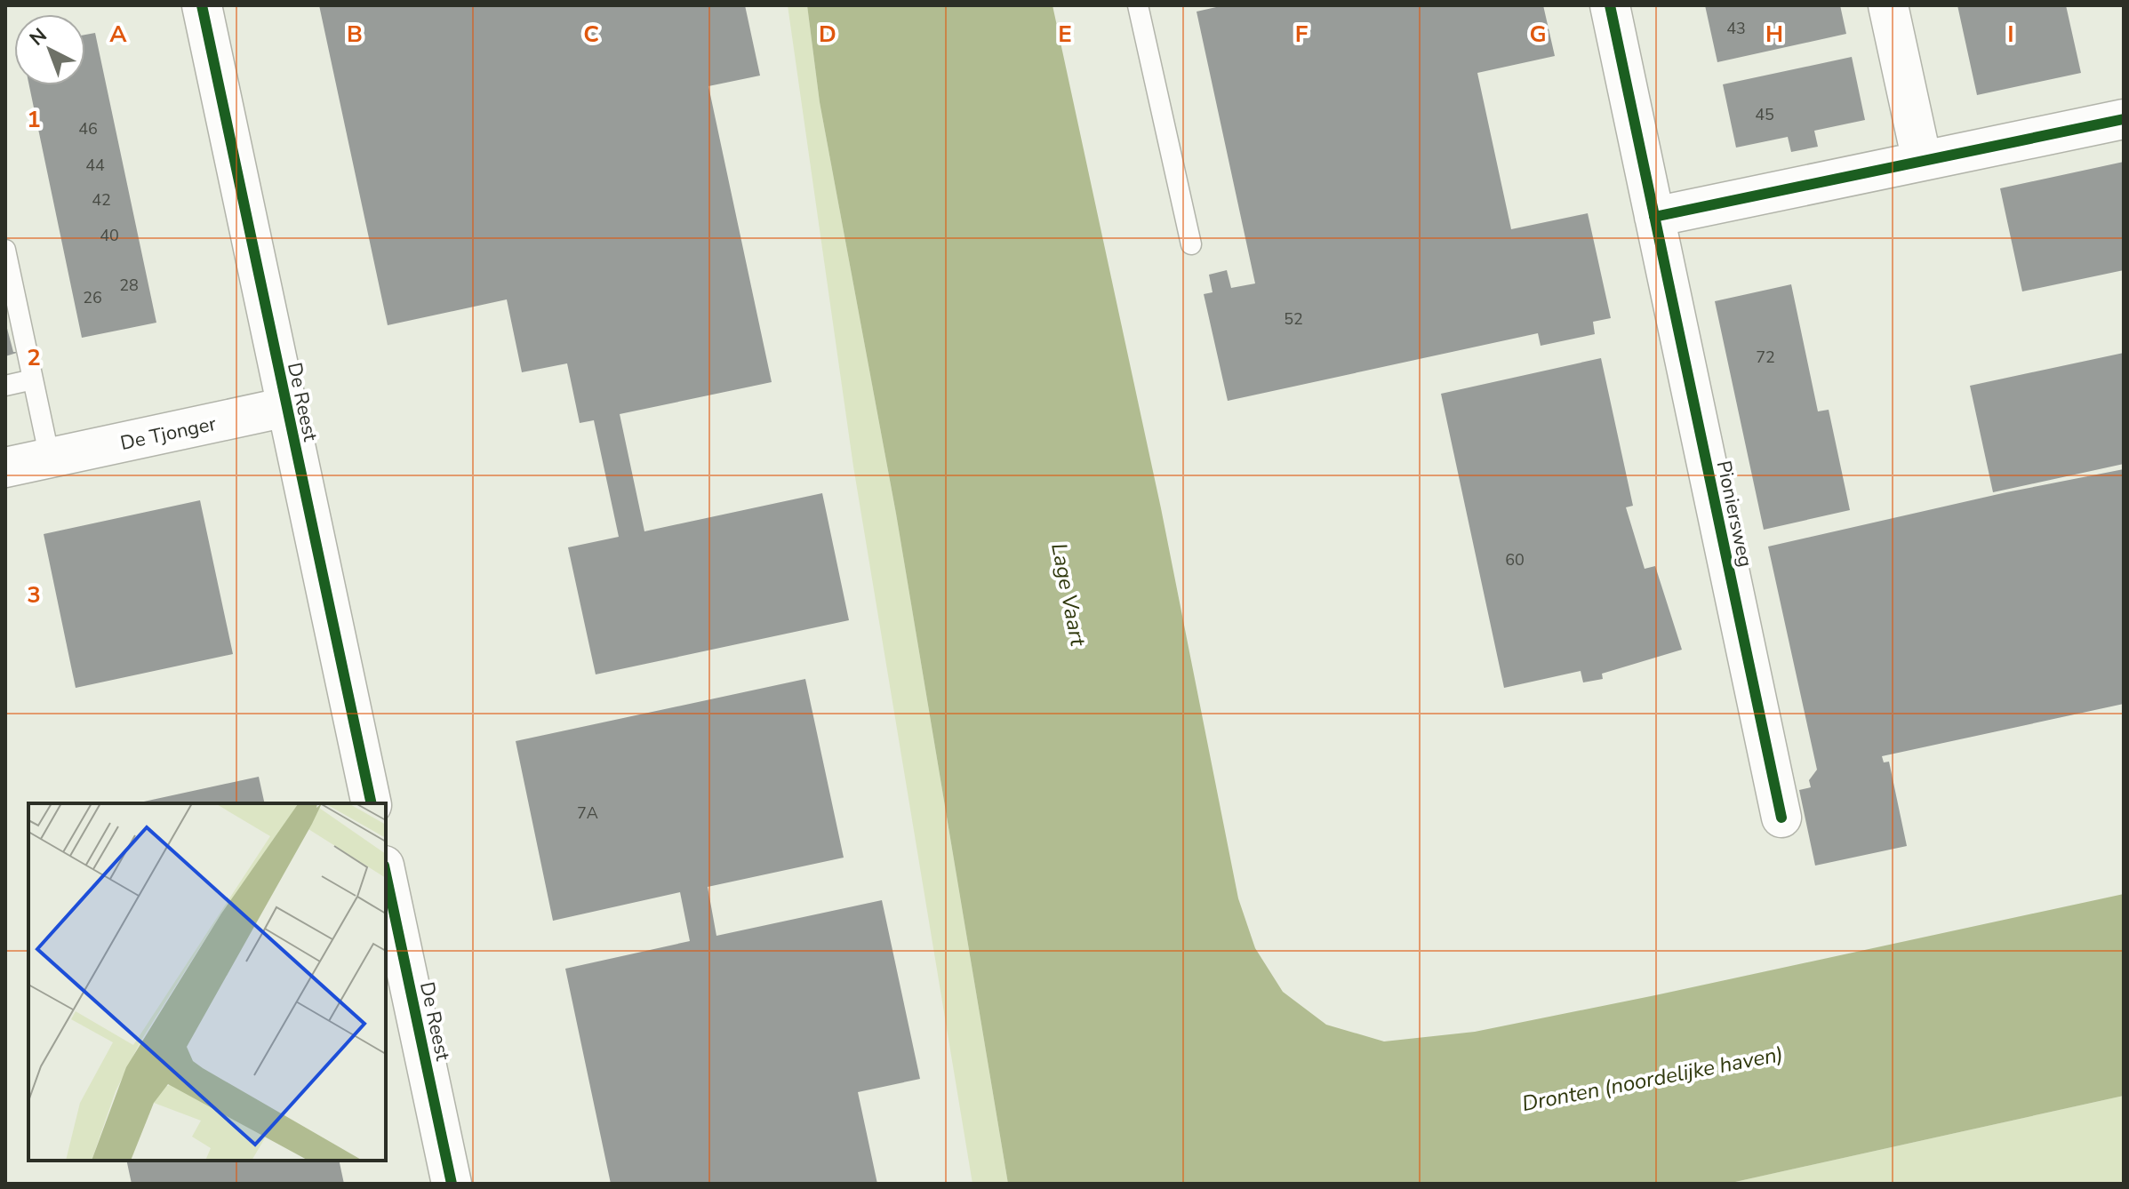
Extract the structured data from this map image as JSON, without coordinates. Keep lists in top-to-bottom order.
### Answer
{
  "streets": {
    "street": ["De Reest", "De Tjonger", "Pioniersweg"]
  },
  "crossings": [
    ["De Reest", "De Tjonger"]
  ],
  "water": ["Lage Vaart", "Dronten (noordelijke haven)"],
  "house_numbers": [
    "43",
    "45",
    "46",
    "44",
    "42",
    "40",
    "28",
    "26",
    "52",
    "72",
    "60",
    "7A"
  ],
  "north": "top left",
  "grid": {
    "columns": [
      "A",
      "B",
      "C",
      "D",
      "E",
      "F",
      "G",
      "H",
      "I"
    ],
    "rows": ["1", "2", "3"]
  }
}
